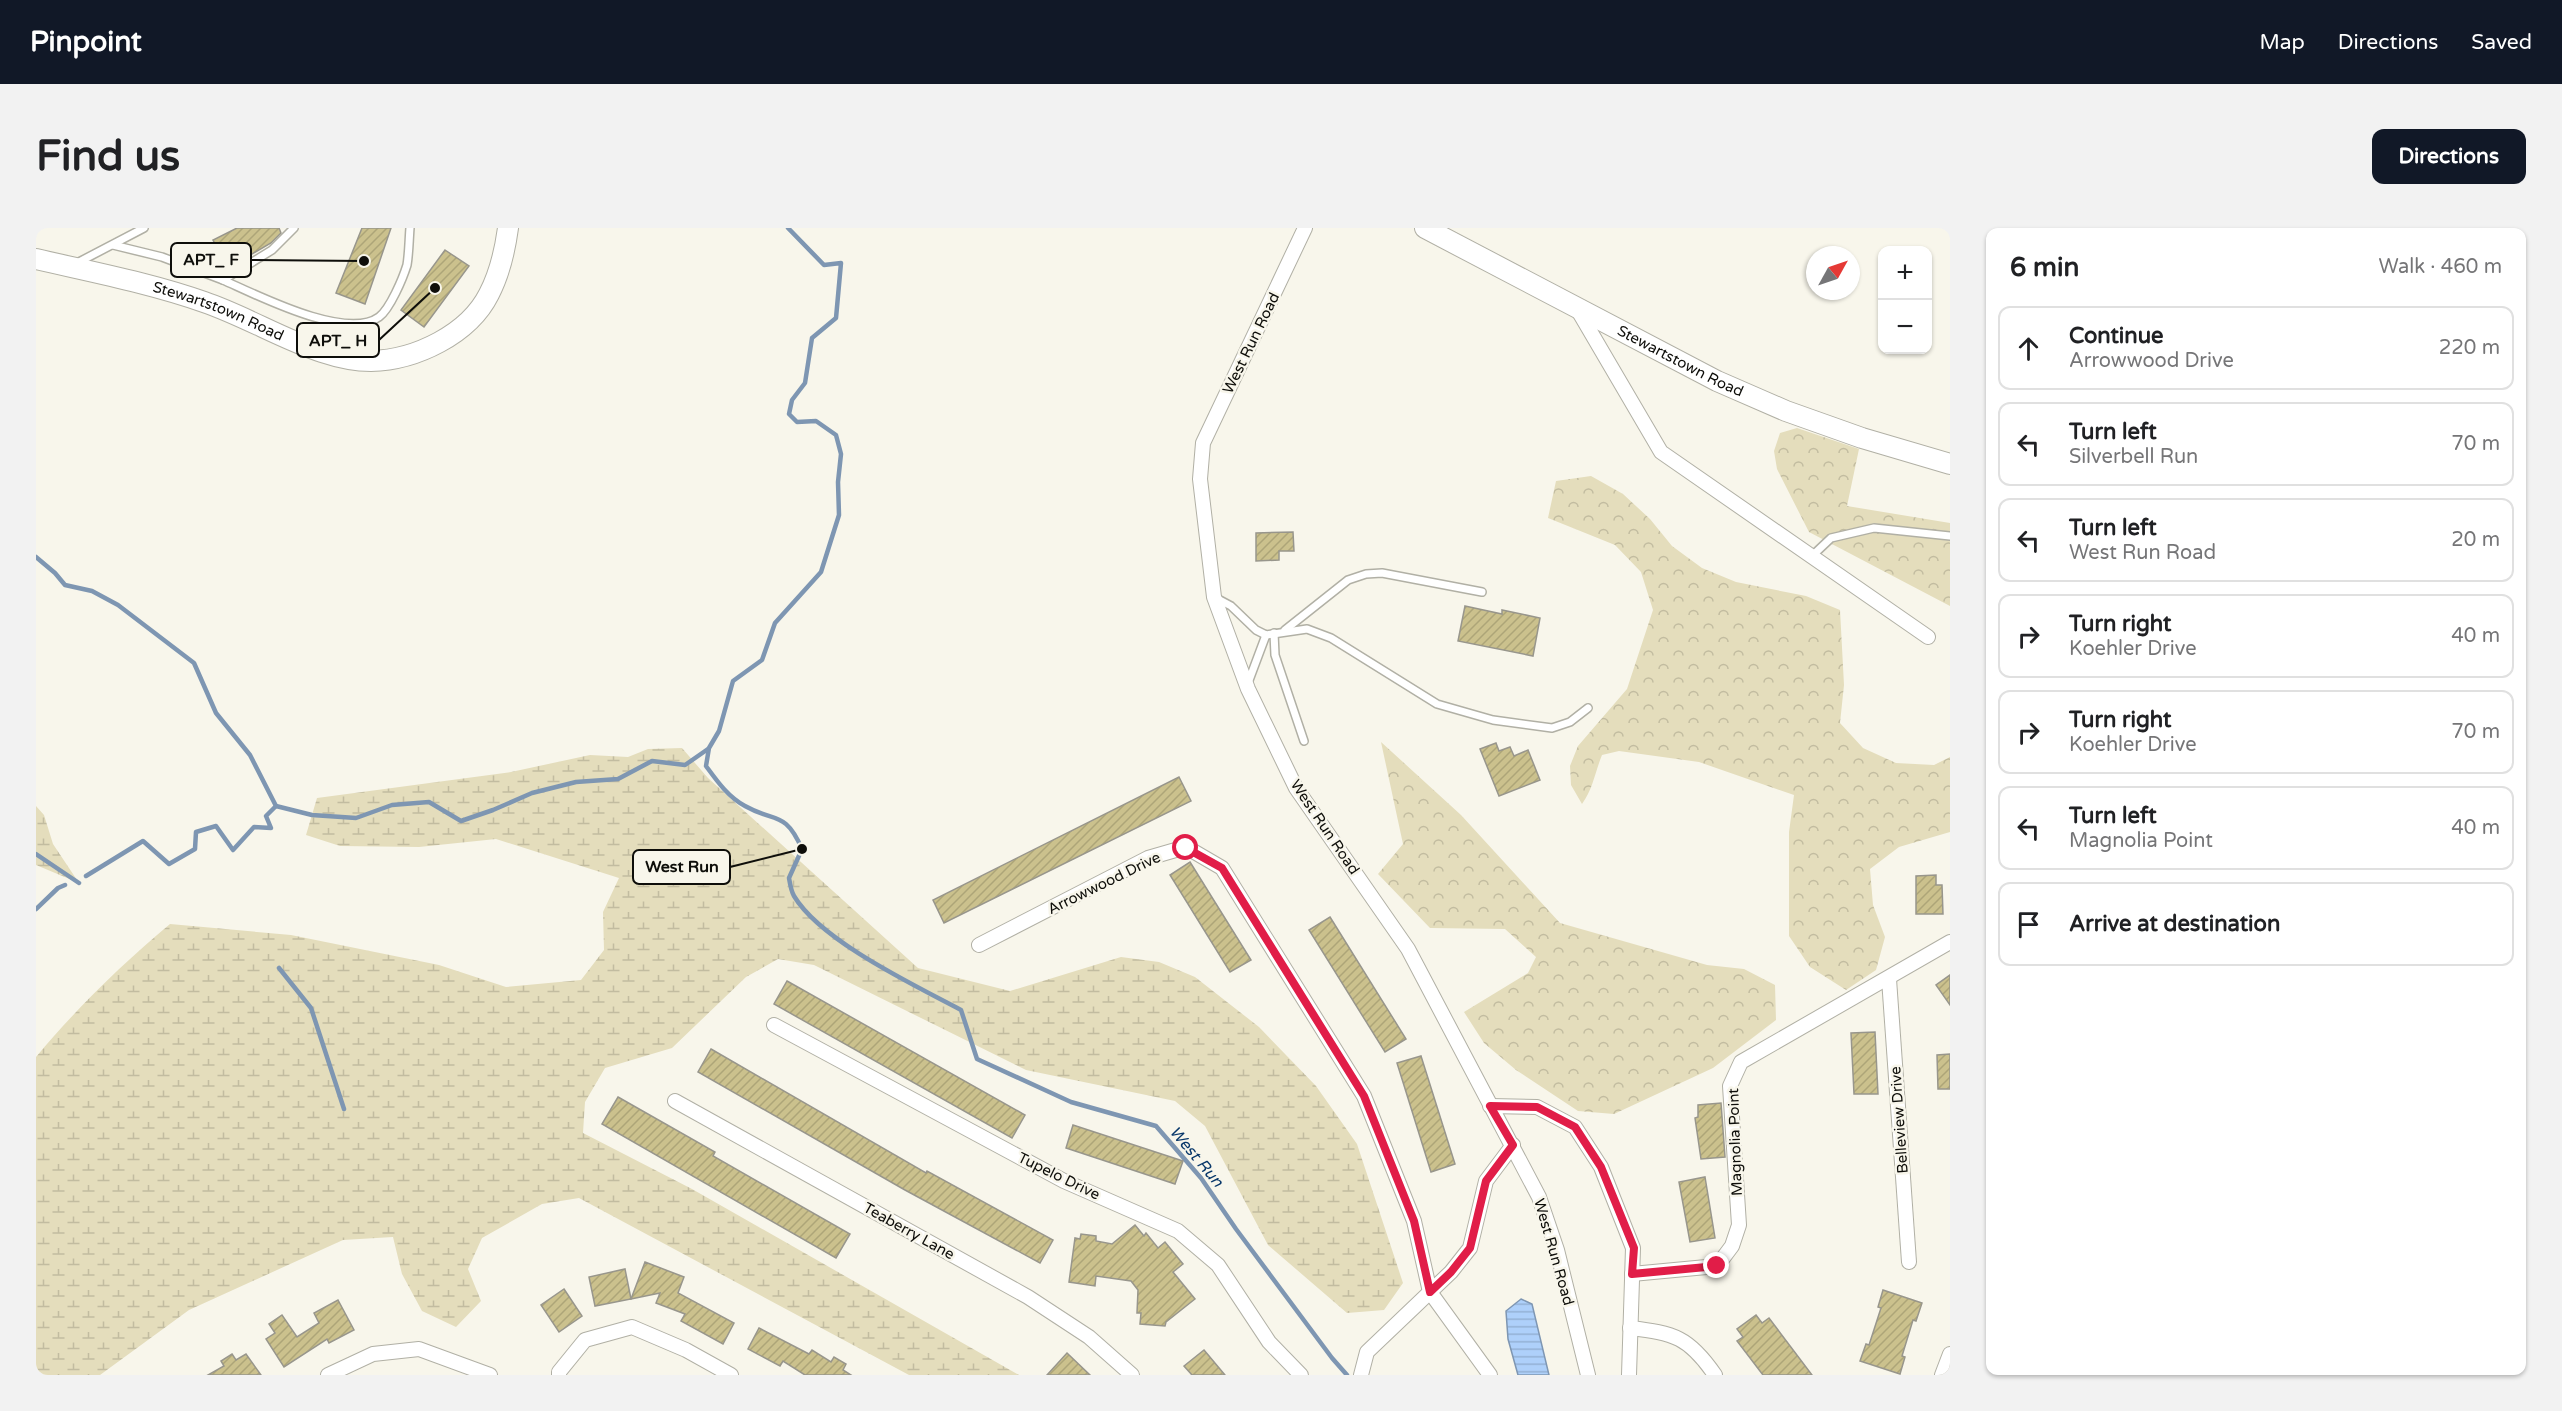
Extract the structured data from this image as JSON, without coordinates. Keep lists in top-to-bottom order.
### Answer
{
  "streets": {
    "street": [
      "Stewartstown Road",
      "West Run Road",
      "Arrowwood Drive",
      "Belleview Drive",
      "Magnolia Point",
      "Tupelo Drive",
      "Teaberry Lane"
    ]
  },
  "crossings": [
    ["Belleview Drive", "Magnolia Point"]
  ],
  "water": ["West Run"],
  "places": ["APT_ F", "APT_ H", "West Run"],
  "north": "top right",
  "page": {
    "header": "Pinpoint",
    "nav": ["Map", "Directions", "Saved"],
    "buttons": "Directions",
    "title": "Find us",
    "heading": ["6 min", "Walk · 460 m"],
    "map_buttons": ["+", "−"],
    "list": [
      ["Continue", "Arrowwood Drive", "220 m"],
      ["Turn left", "Silverbell Run", "70 m"],
      ["Turn left", "West Run Road", "20 m"],
      ["Turn right", "Koehler Drive", "40 m"],
      ["Turn right", "Koehler Drive", "70 m"],
      ["Turn left", "Magnolia Point", "40 m"],
      "Arrive at destination"
    ]
  }
}
